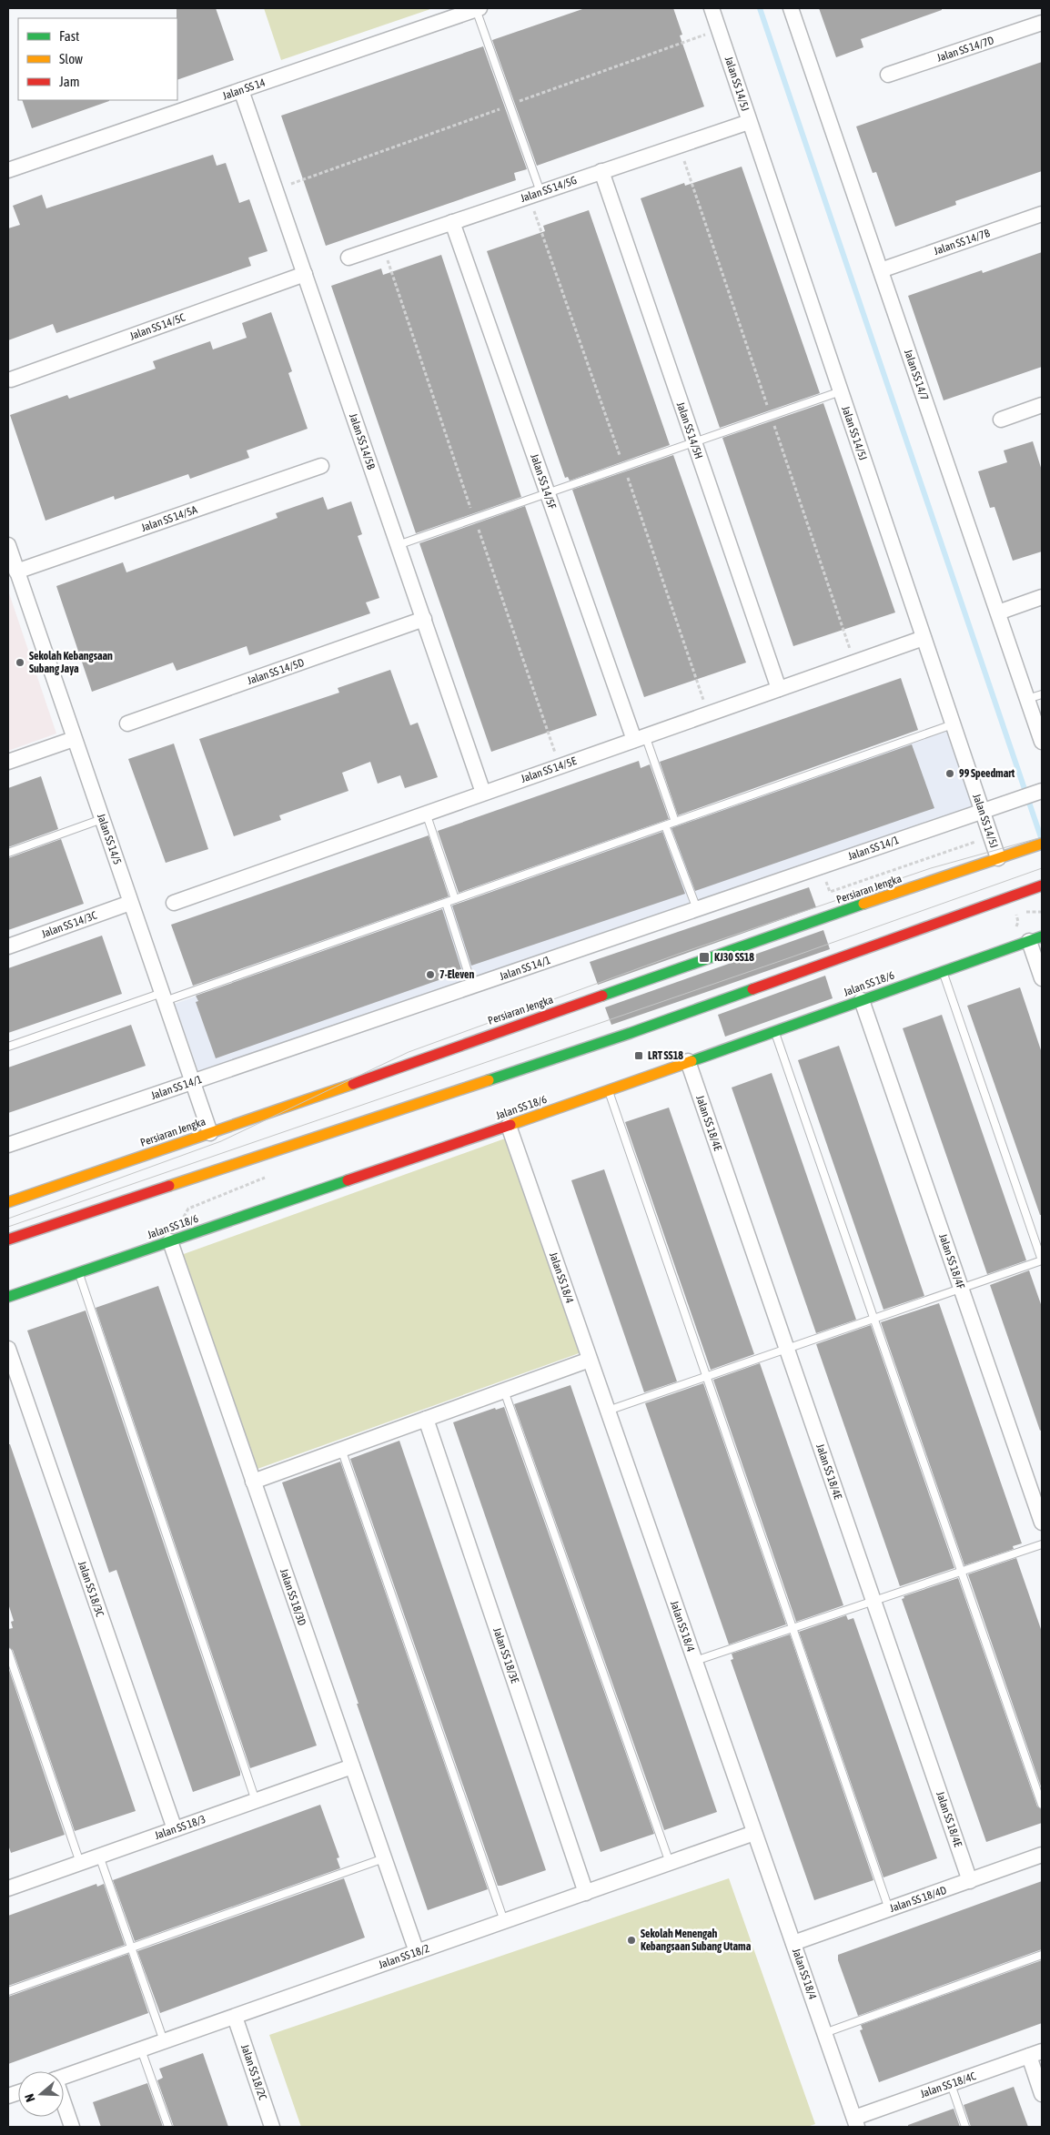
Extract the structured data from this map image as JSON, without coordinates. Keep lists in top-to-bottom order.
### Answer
{
  "streets": {
    "main road": ["Persiaran Jengka", "Jalan SS 18/6"],
    "street": [
      "Jalan SS 14/7D",
      "Jalan SS 14/5J",
      "Jalan SS 14",
      "Jalan SS 14/5G",
      "Jalan SS 14/7B",
      "Jalan SS 14/5C",
      "Jalan SS 14/7",
      "Jalan SS 14/5H",
      "Jalan SS 14/5B",
      "Jalan SS 14/5F",
      "Jalan SS 14/5A",
      "Jalan SS 14/5D",
      "Jalan SS 14/5E",
      "Jalan SS 14/5",
      "Jalan SS 14/1",
      "Jalan SS 14/3C",
      "Jalan SS 18/4E",
      "Jalan SS 18/4F",
      "Jalan SS 18/4",
      "Jalan SS 18/3C",
      "Jalan SS 18/3D",
      "Jalan SS 18/3E",
      "Jalan SS 18/3",
      "Jalan SS 18/4D",
      "Jalan SS 18/2",
      "Jalan SS 18/2C",
      "Jalan SS 18/4C"
    ]
  },
  "crossings": [
    ["Jalan SS 14/5J", "Jalan SS 14/5G"],
    ["Jalan SS 14/5J", "Jalan SS 14/5E"],
    ["Jalan SS 14/5J", "Jalan SS 14/1"],
    ["Jalan SS 14/5J", "Persiaran Jengka"],
    ["Jalan SS 14", "Jalan SS 14/5B"],
    ["Jalan SS 14/5G", "Jalan SS 14/5H"],
    ["Jalan SS 14/5G", "Jalan SS 14/5F"],
    ["Jalan SS 14/7B", "Jalan SS 14/7"],
    ["Jalan SS 14/5C", "Jalan SS 14/5B"],
    ["Jalan SS 14/5H", "Jalan SS 14/5E"],
    ["Jalan SS 14/5B", "Jalan SS 14/5D"],
    ["Jalan SS 14/5B", "Jalan SS 14/5E"],
    ["Jalan SS 14/5F", "Jalan SS 14/5E"],
    ["Jalan SS 14/5A", "Jalan SS 14/5"],
    ["Jalan SS 14/5", "Jalan SS 14/1"],
    ["Jalan SS 14/5", "Persiaran Jengka"],
    ["Jalan SS 14/5", "Jalan SS 14/3C"],
    ["Jalan SS 18/6", "Jalan SS 18/4E"],
    ["Jalan SS 18/6", "Jalan SS 18/4F"],
    ["Jalan SS 18/6", "Jalan SS 18/4"],
    ["Jalan SS 18/6", "Jalan SS 18/3D"],
    ["Jalan SS 18/4E", "Jalan SS 18/4D"],
    ["Jalan SS 18/4", "Jalan SS 18/4D"],
    ["Jalan SS 18/4", "Jalan SS 18/2"],
    ["Jalan SS 18/4", "Jalan SS 18/4C"],
    ["Jalan SS 18/3C", "Jalan SS 18/3"],
    ["Jalan SS 18/3D", "Jalan SS 18/3"],
    ["Jalan SS 18/3D", "Jalan SS 18/2"],
    ["Jalan SS 18/3E", "Jalan SS 18/2"],
    ["Jalan SS 18/2", "Jalan SS 18/2C"]
  ],
  "places": {
    "other": [
      "Sekolah Kebangsaan Subang Jaya",
      "99 Speedmart",
      "7-Eleven",
      "Sekolah Menengah Kebangsaan Subang Utama"
    ],
    "transit": ["KJ30 SS18", "LRT SS18"]
  },
  "legend": ["Fast", "Slow", "Jam"],
  "north": "left"
}
